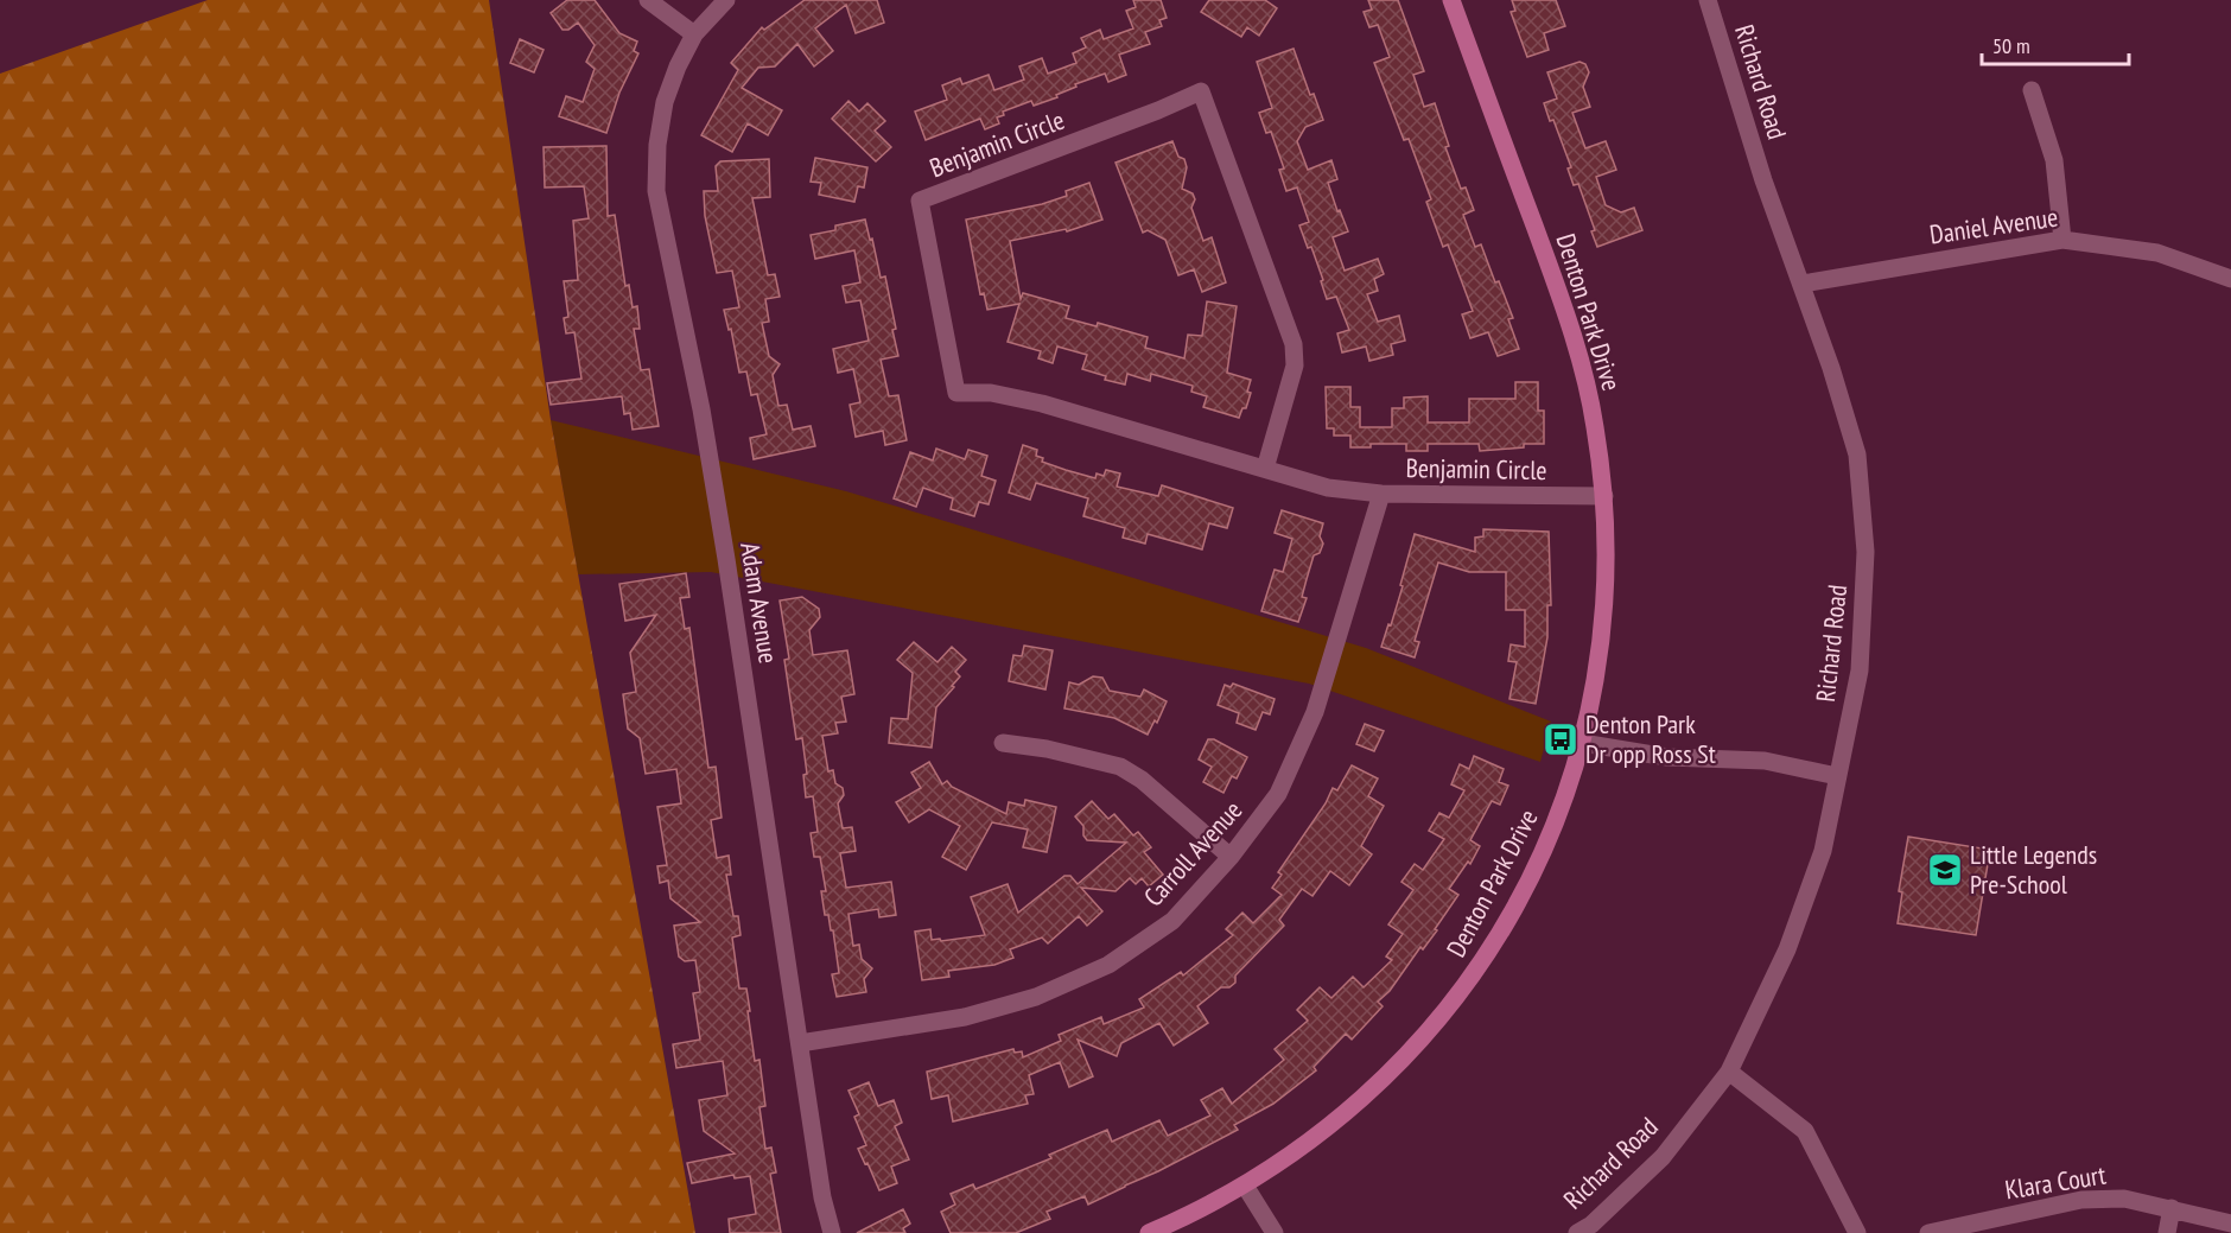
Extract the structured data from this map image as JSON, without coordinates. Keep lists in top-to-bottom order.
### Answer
{
  "streets": {
    "main road": ["Denton Park Drive"],
    "street": [
      "Richard Road",
      "Benjamin Circle",
      "Daniel Avenue",
      "Adam Avenue",
      "Carroll Avenue",
      "Klara Court"
    ]
  },
  "crossings": [
    ["Richard Road", "Daniel Avenue"],
    ["Benjamin Circle", "Denton Park Drive"],
    ["Benjamin Circle", "Carroll Avenue"],
    ["Adam Avenue", "Carroll Avenue"]
  ],
  "places": {
    "bus stop": ["Denton Park Dr opp Ross St"],
    "school or university": ["Little Legends Pre-School"]
  },
  "scale_bar": "50 m"
}
